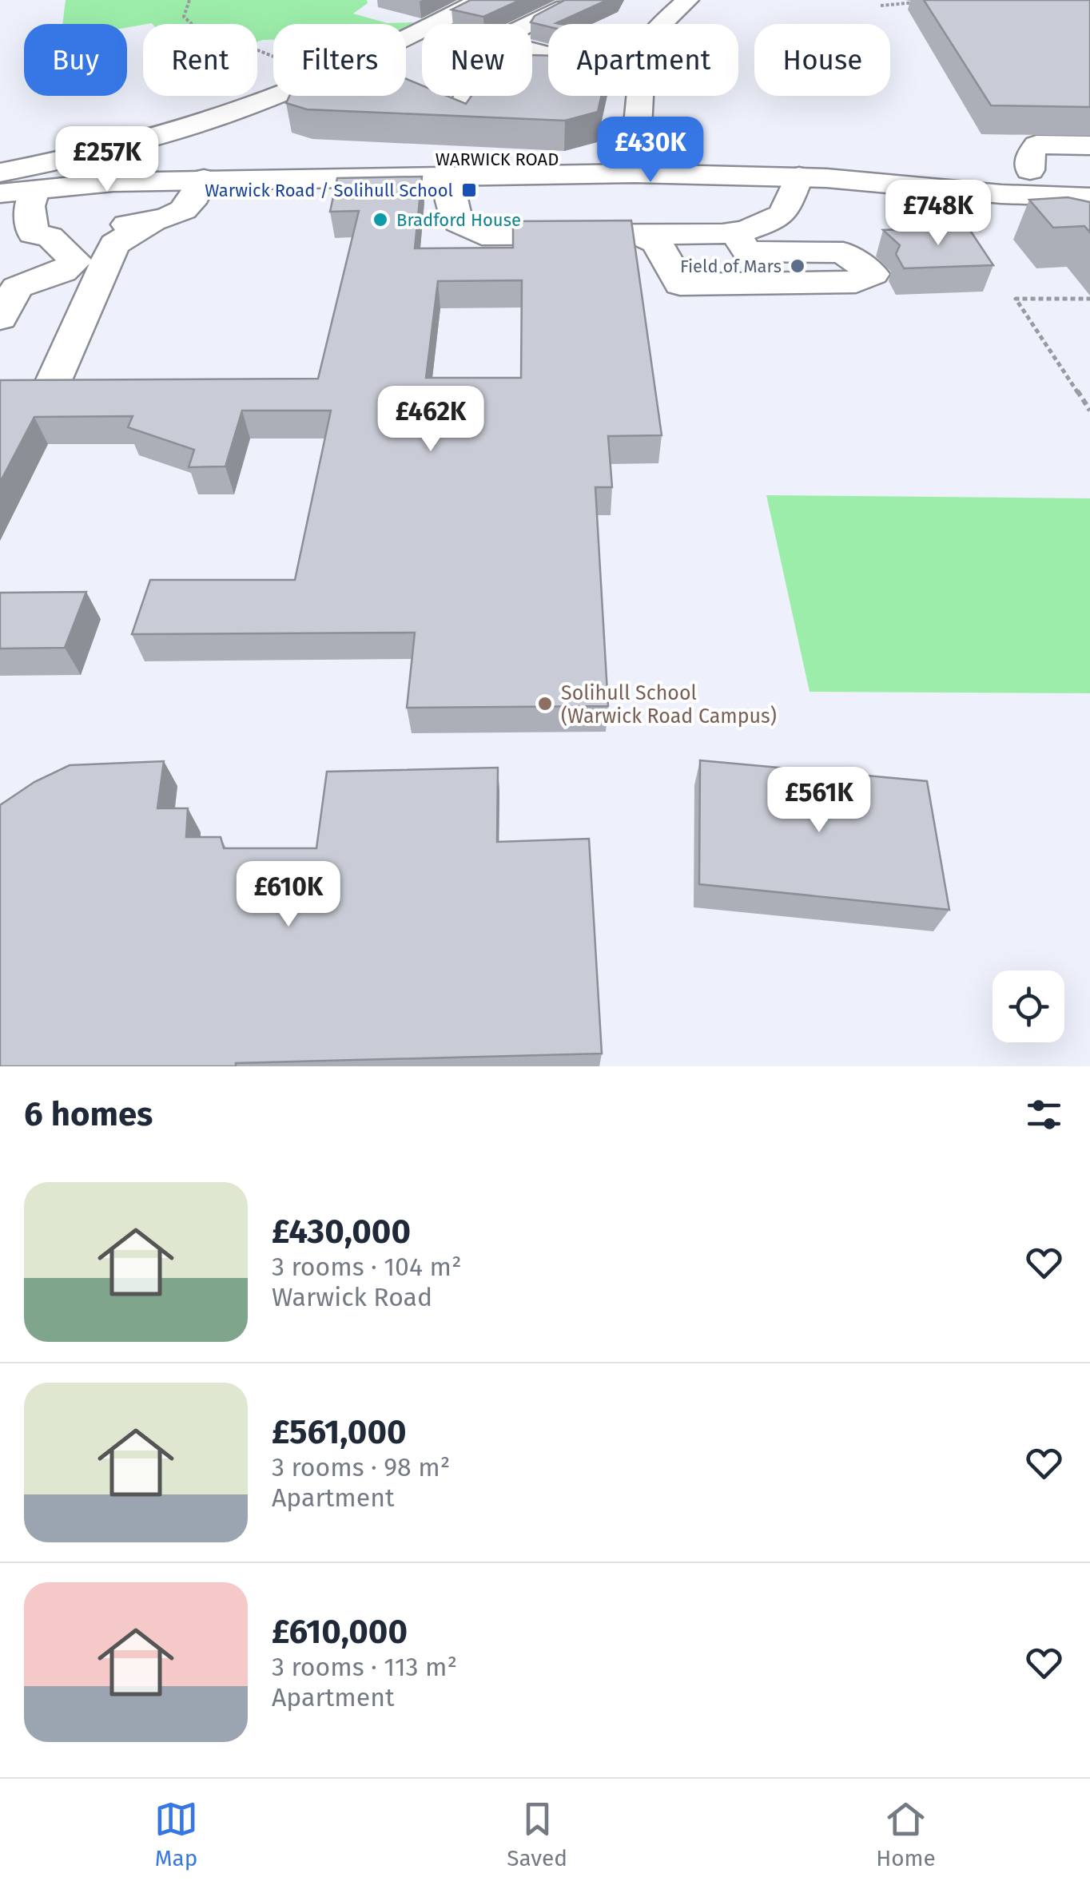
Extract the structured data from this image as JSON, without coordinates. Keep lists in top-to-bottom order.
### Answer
{
  "streets": {
    "main road": ["WARWICK ROAD"]
  },
  "places": {
    "transit": ["Warwick Road / Solihull School"],
    "other": ["Bradford House", "Field of Mars", "Solihull School (Warwick Road Campus)"]
  },
  "page": {
    "chip": [
      "Buy",
      "Rent",
      "Filters",
      "New",
      "Apartment",
      "House"
    ],
    "price": [
      "£430K",
      "£257K",
      "£748K",
      "£462K",
      "£561K",
      "£610K"
    ],
    "heading": "6 homes",
    "list": [
      {
        "name": "£430,000",
        "note": "3 rooms · 104 m² · Warwick Road"
      },
      {
        "name": "£561,000",
        "note": "3 rooms · 98 m² · Apartment"
      },
      {
        "name": "£610,000",
        "note": "3 rooms · 113 m² · Apartment"
      }
    ],
    "tabs": ["Map", "Saved", "Home"]
  }
}
